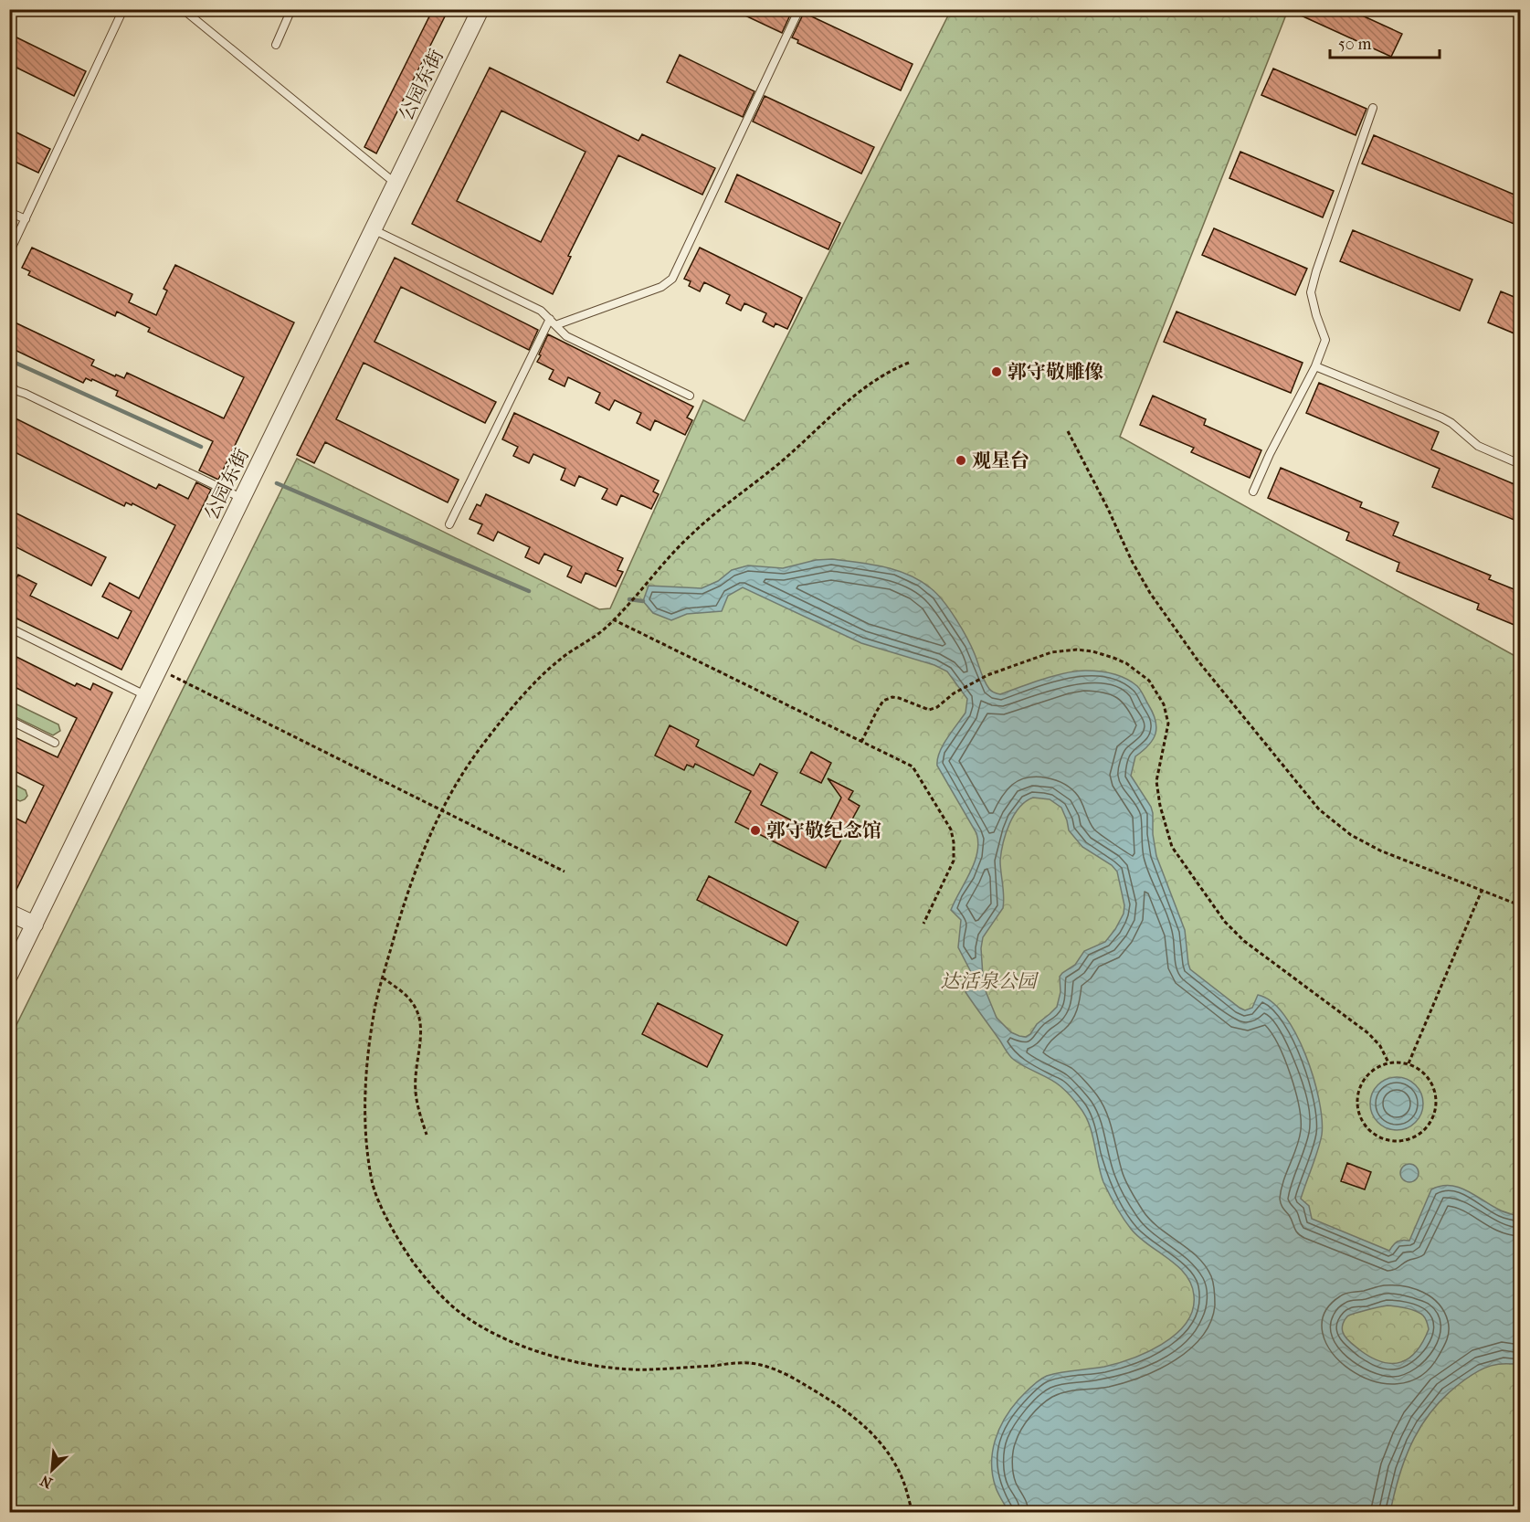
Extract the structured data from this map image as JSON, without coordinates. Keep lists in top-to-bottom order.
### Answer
{
  "streets": {
    "street": ["公园东街"]
  },
  "parks": ["达活泉公园"],
  "places": ["郭守敬雕像", "观星台", "郭守敬纪念馆"],
  "scale_bar": "50 m",
  "north": "bottom left"
}
